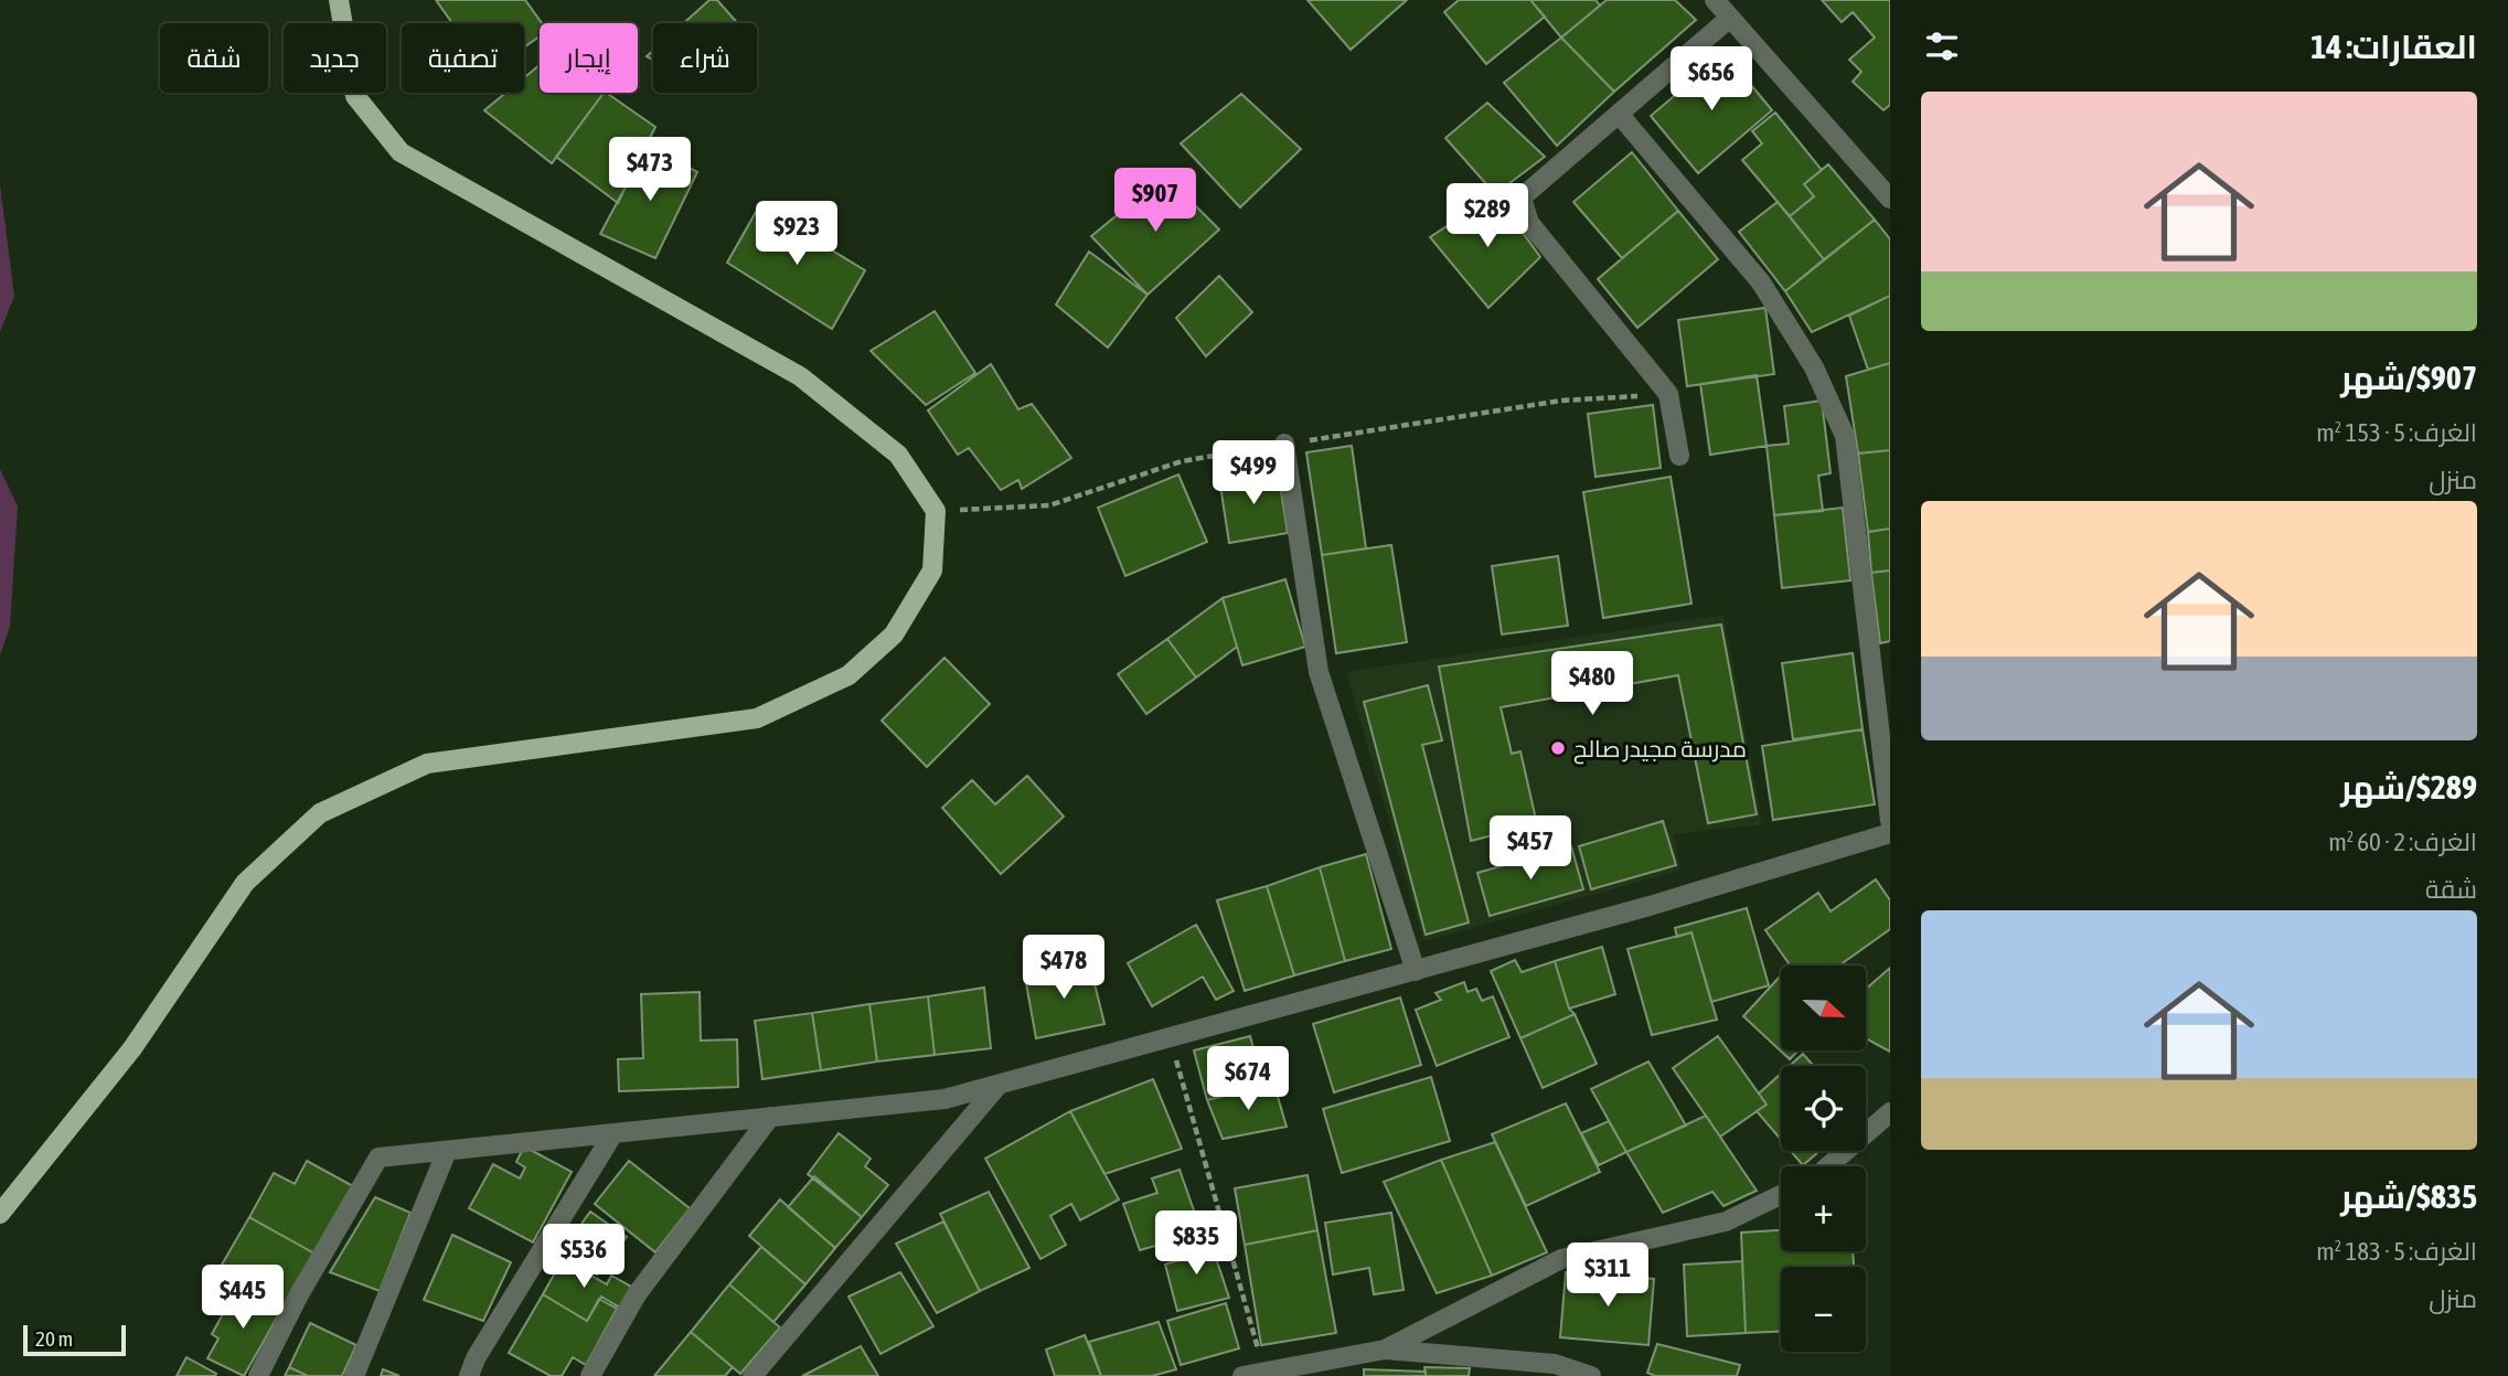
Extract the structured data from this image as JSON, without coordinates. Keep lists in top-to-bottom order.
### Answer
{
  "places": ["مدرسة مجيدر صالح"],
  "scale_bar": "20 m",
  "north": "right",
  "page": {
    "heading": "العقارات: 14",
    "chip": [
      "شراء",
      "إيجار",
      "تصفية",
      "جديد",
      "شقة"
    ],
    "price": [
      "$656",
      "$473",
      "$907",
      "$289",
      "$923",
      "$499",
      "$480",
      "$457",
      "$478",
      "$674",
      "$835",
      "$536",
      "$311",
      "$445"
    ],
    "list": [
      {
        "name": "$907/شهر",
        "note": "الغرف: 5 · 153 m² · منزل"
      },
      {
        "name": "$289/شهر",
        "note": "الغرف: 2 · 60 m² · شقة"
      },
      {
        "name": "$835/شهر",
        "note": "الغرف: 5 · 183 m² · منزل"
      }
    ],
    "map_buttons": ["+", "−"],
    "scale": "20 m"
  }
}
